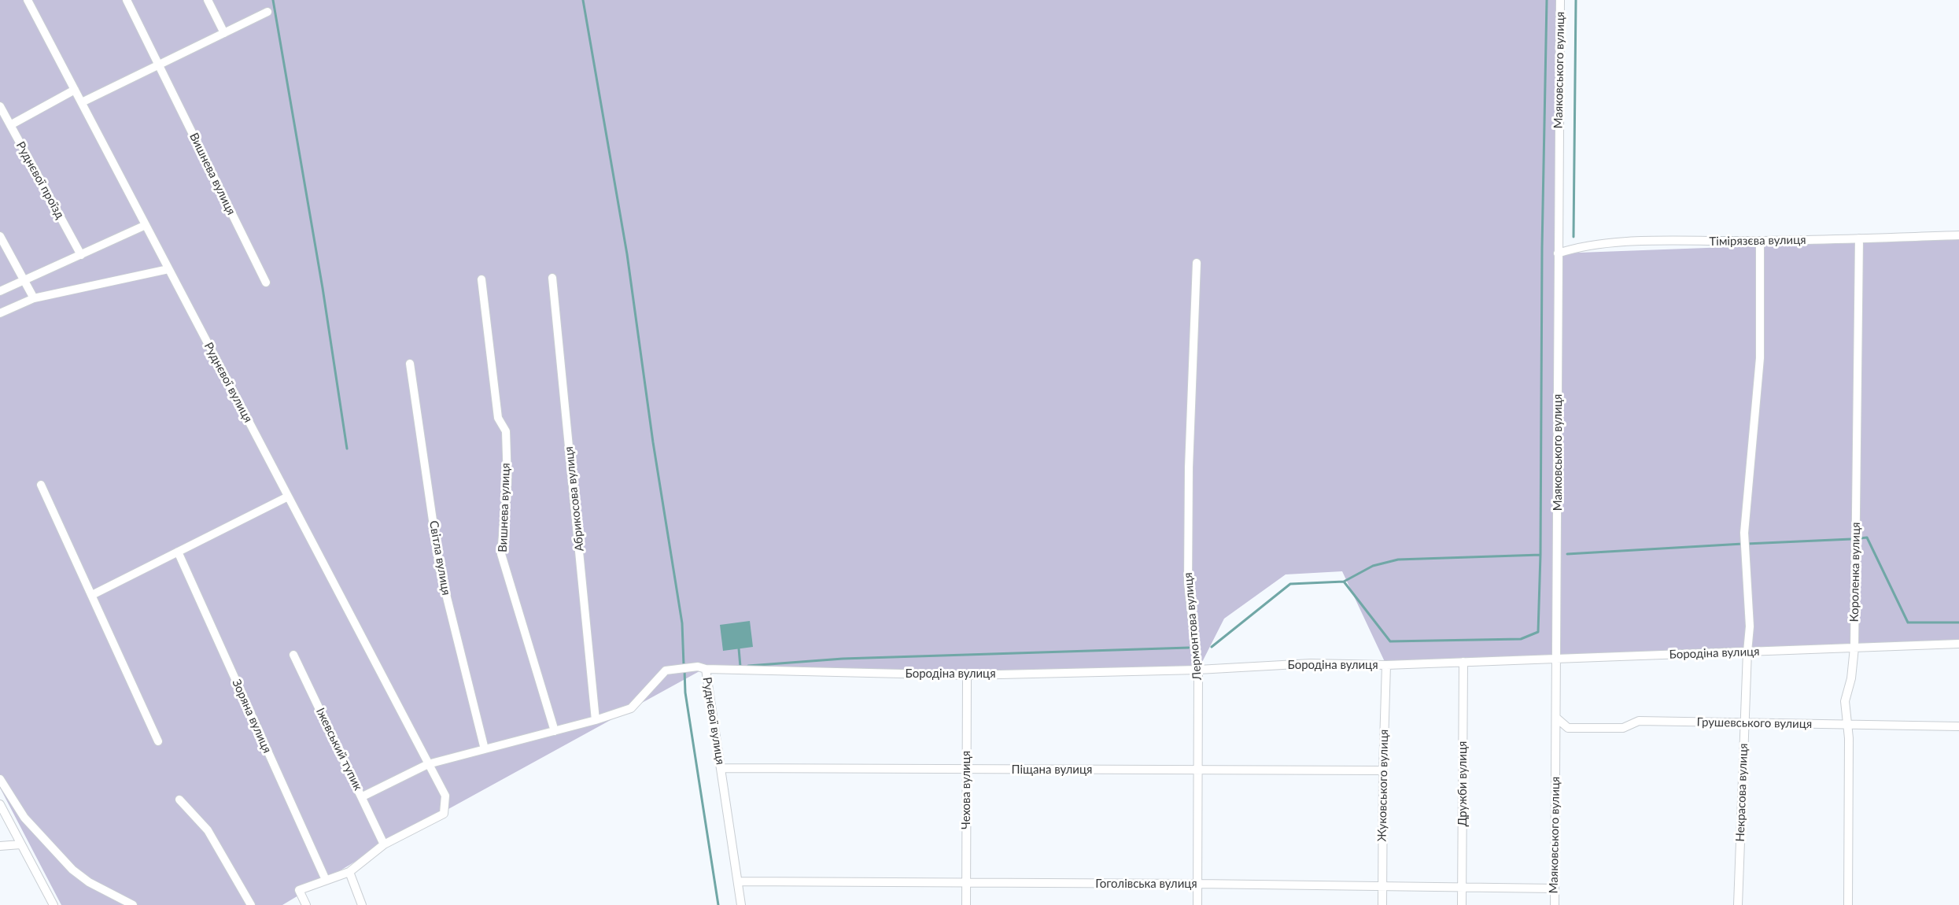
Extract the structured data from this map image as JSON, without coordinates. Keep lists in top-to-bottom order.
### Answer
{
  "streets": {
    "street": [
      "Маяковського вулиця",
      "Вишнева вулиця",
      "Руднєвої проїзд",
      "Тімірязєва вулиця",
      "Руднєвої вулиця",
      "Абрикосова вулиця",
      "Світла вулиця",
      "Короленка вулиця",
      "Лермонтова вулиця",
      "Бородіна вулиця",
      "Зоряна вулиця",
      "Грушевського вулиця",
      "Іжевський тупик",
      "Піщана вулиця",
      "Дружби вулиця",
      "Жуковського вулиця",
      "Чехова вулиця",
      "Некрасова вулиця",
      "Гоголівська вулиця"
    ]
  },
  "crossings": [
    ["Маяковського вулиця", "Тімірязєва вулиця"],
    ["Маяковського вулиця", "Бородіна вулиця"],
    ["Маяковського вулиця", "Грушевського вулиця"],
    ["Маяковського вулиця", "Гоголівська вулиця"],
    ["Вишнева вулиця", "Руднєвої вулиця"],
    ["Тімірязєва вулиця", "Короленка вулиця"],
    ["Тімірязєва вулиця", "Некрасова вулиця"],
    ["Руднєвої вулиця", "Абрикосова вулиця"],
    ["Руднєвої вулиця", "Світла вулиця"],
    ["Руднєвої вулиця", "Бородіна вулиця"],
    ["Руднєвої вулиця", "Зоряна вулиця"],
    ["Руднєвої вулиця", "Іжевський тупик"],
    ["Руднєвої вулиця", "Піщана вулиця"],
    ["Руднєвої вулиця", "Гоголівська вулиця"],
    ["Короленка вулиця", "Бородіна вулиця"],
    ["Короленка вулиця", "Грушевського вулиця"],
    ["Лермонтова вулиця", "Бородіна вулиця"],
    ["Лермонтова вулиця", "Піщана вулиця"],
    ["Лермонтова вулиця", "Гоголівська вулиця"],
    ["Бородіна вулиця", "Дружби вулиця"],
    ["Бородіна вулиця", "Жуковського вулиця"],
    ["Бородіна вулиця", "Чехова вулиця"],
    ["Бородіна вулиця", "Некрасова вулиця"],
    ["Грушевського вулиця", "Некрасова вулиця"],
    ["Піщана вулиця", "Жуковського вулиця"],
    ["Піщана вулиця", "Чехова вулиця"],
    ["Дружби вулиця", "Гоголівська вулиця"],
    ["Жуковського вулиця", "Гоголівська вулиця"],
    ["Чехова вулиця", "Гоголівська вулиця"]
  ]
}
